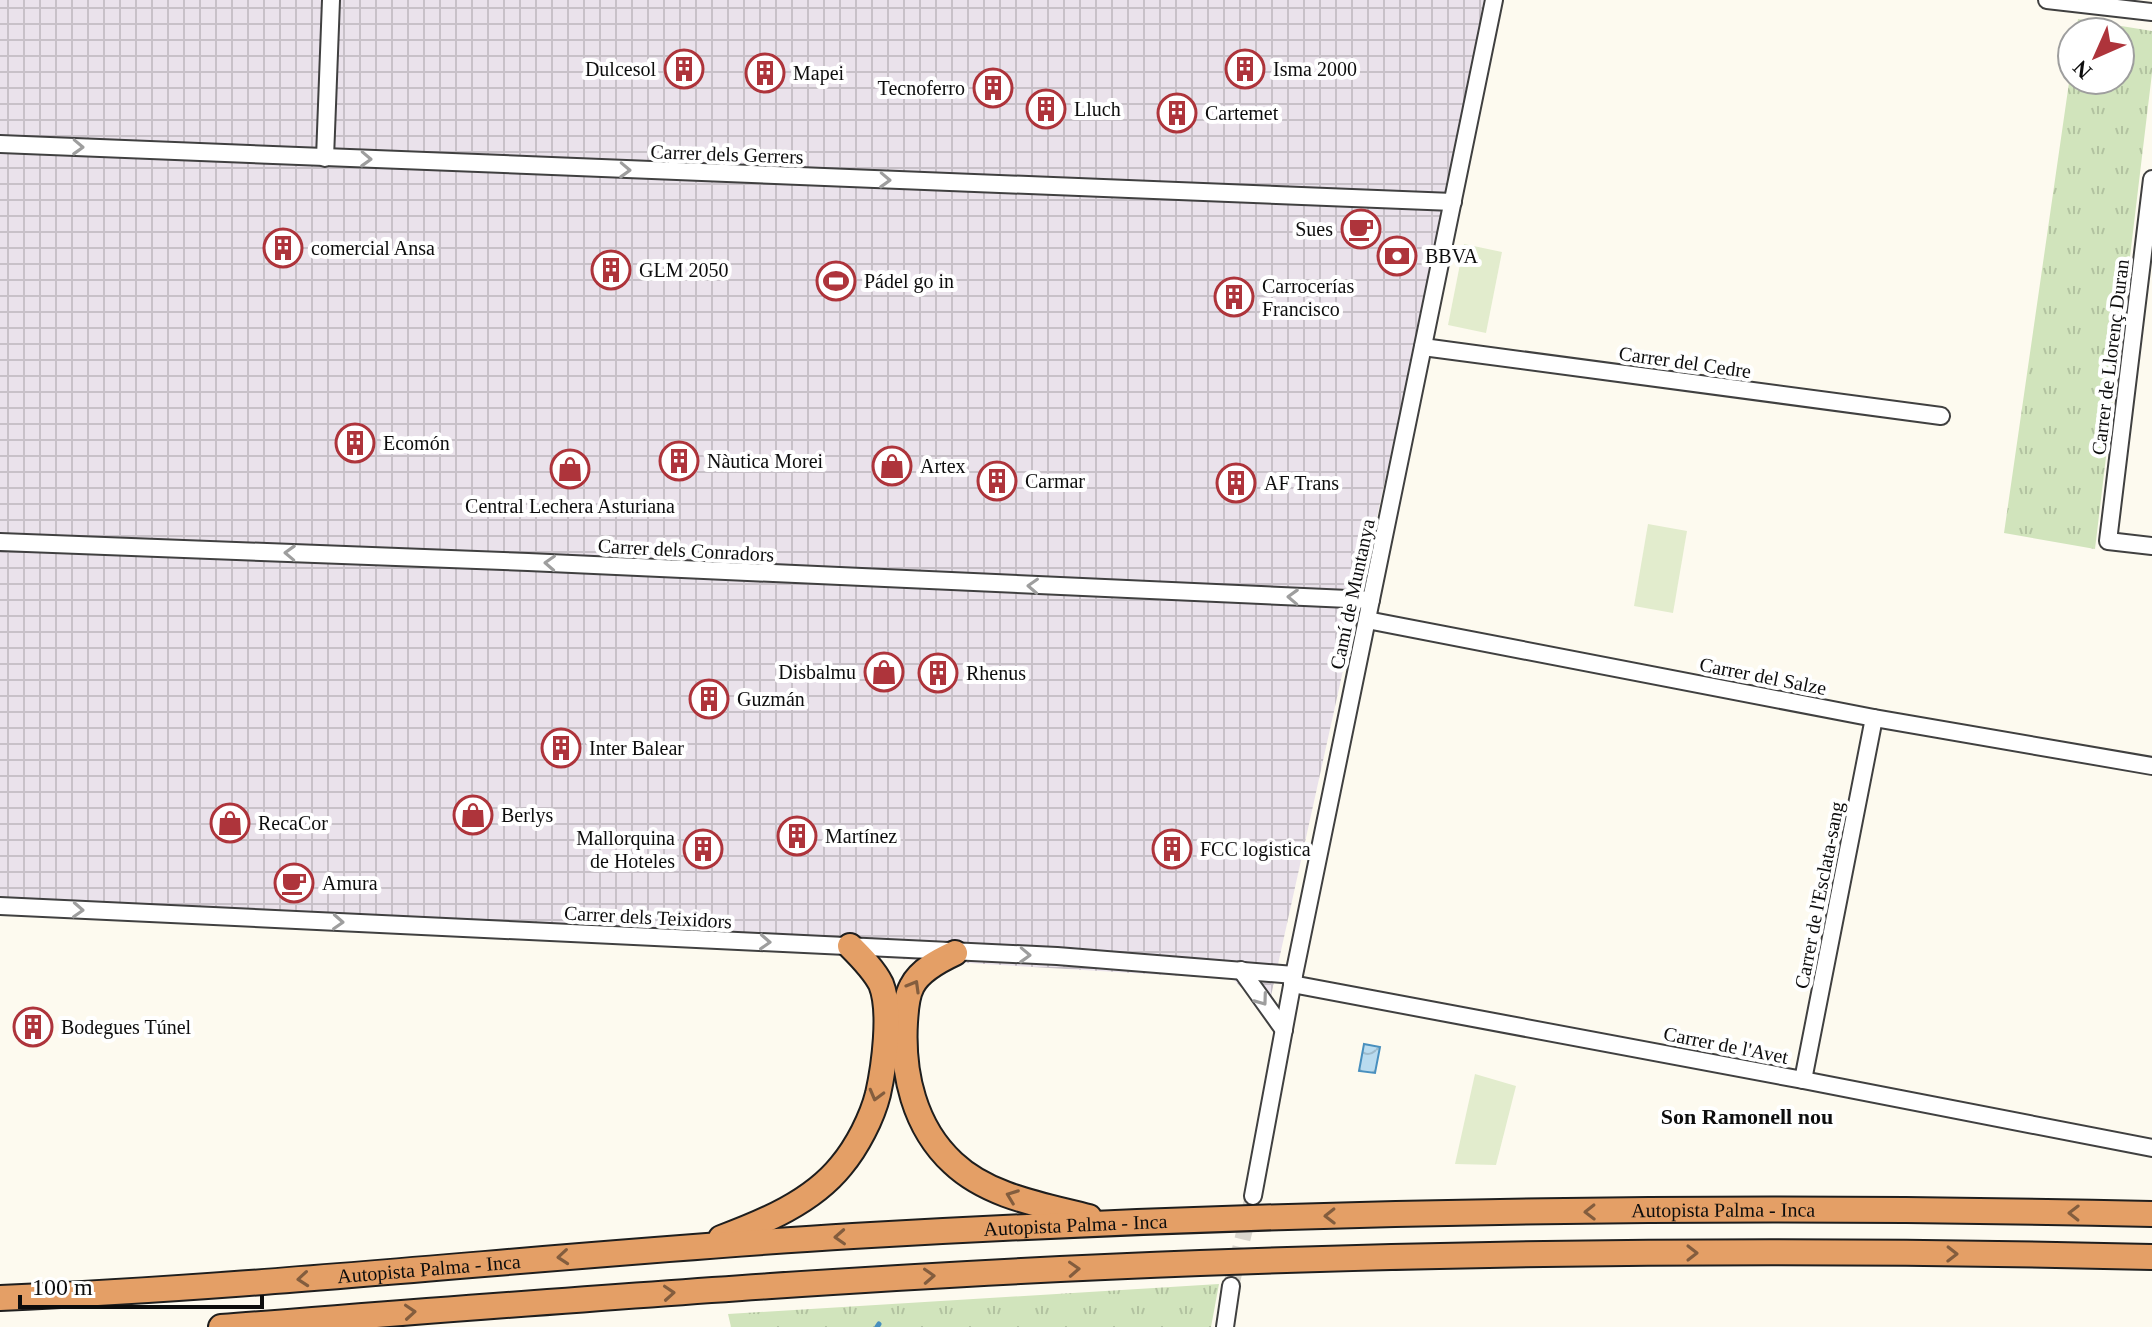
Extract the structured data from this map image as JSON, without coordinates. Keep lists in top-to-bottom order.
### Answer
{
  "streets": {
    "highway": ["Autopista Palma - Inca"],
    "street": [
      "Carrer dels Gerrers",
      "Carrer de Llorenç Duran",
      "Carrer del Cedre",
      "Carrer dels Conradors",
      "Camí de Muntanya",
      "Carrer del Salze",
      "Carrer de l'Esclata-sang",
      "Carrer dels Teixidors",
      "Carrer de l'Avet"
    ]
  },
  "crossings": [
    ["Carrer dels Gerrers", "Camí de Muntanya"],
    ["Carrer del Cedre", "Camí de Muntanya"],
    ["Carrer dels Conradors", "Camí de Muntanya"],
    ["Camí de Muntanya", "Carrer del Salze"],
    ["Camí de Muntanya", "Carrer dels Teixidors"],
    ["Camí de Muntanya", "Carrer de l'Avet"],
    ["Carrer del Salze", "Carrer de l'Esclata-sang"],
    ["Carrer de l'Esclata-sang", "Carrer de l'Avet"],
    ["Carrer dels Teixidors", "Carrer de l'Avet"]
  ],
  "one_way": ["Carrer dels Gerrers", "Carrer dels Conradors", "Carrer dels Teixidors"],
  "districts": ["Son Ramonell nou"],
  "places": {
    "building": [
      "Dulcesol",
      "Isma 2000",
      "Mapei",
      "Tecnoferro",
      "Lluch",
      "Cartemet",
      "comercial Ansa",
      "GLM 2050",
      "Carrocerías Francisco",
      "Ecomón",
      "Nàutica Morei",
      "Carmar",
      "AF Trans",
      "Rhenus",
      "Guzmán",
      "Inter Balear",
      "Martínez",
      "Mallorquina de Hoteles",
      "FCC logistica",
      "Bodegues Túnel"
    ],
    "cafe": ["Sues", "Amura"],
    "bank": ["BBVA"],
    "sports": ["Pádel go in"],
    "shop": [
      "Artex",
      "Central Lechera Asturiana",
      "Disbalmu",
      "Berlys",
      "RecaCor"
    ]
  },
  "scale_bar": "100 m",
  "north": "bottom left"
}
